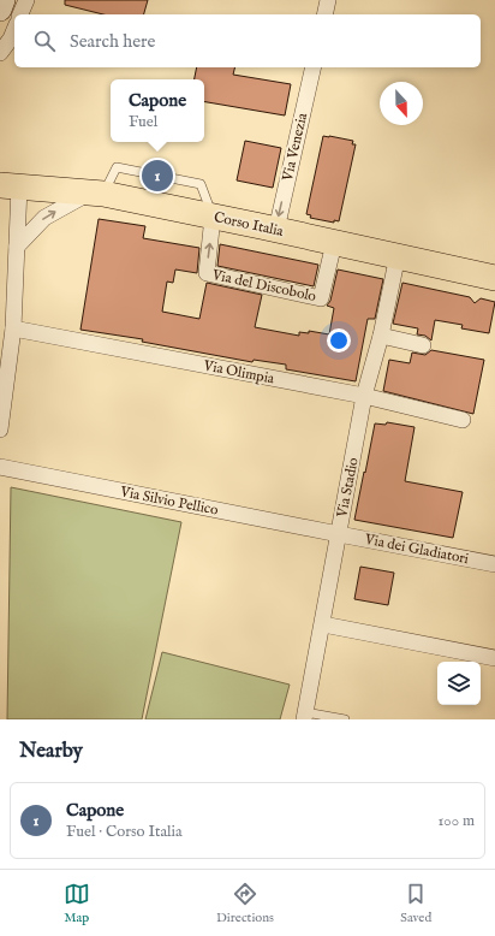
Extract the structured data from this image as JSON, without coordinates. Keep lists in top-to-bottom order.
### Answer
{
  "streets": {
    "main road": ["Corso Italia"],
    "street": [
      "Via Venezia",
      "Via del Discobolo",
      "Via Olimpia",
      "Via Stadio",
      "Via Silvio Pellico",
      "Via dei Gladiatori"
    ]
  },
  "crossings": [
    ["Via Venezia", "Corso Italia"],
    ["Corso Italia", "Via del Discobolo"],
    ["Corso Italia", "Via Stadio"],
    ["Via Olimpia", "Via Stadio"],
    ["Via Stadio", "Via Silvio Pellico"],
    ["Via Stadio", "Via dei Gladiatori"],
    ["Via Silvio Pellico", "Via dei Gladiatori"]
  ],
  "one_way": ["Via Venezia"],
  "north": "bottom",
  "page": {
    "search": "Search here",
    "popup": ["Capone", "Fuel"],
    "pins": "1",
    "heading": "Nearby",
    "list": [
      {
        "mark": "1",
        "name": "Capone",
        "note": "Fuel · Corso Italia",
        "value": "100 m"
      }
    ],
    "nav": ["Map", "Directions", "Saved"]
  }
}
